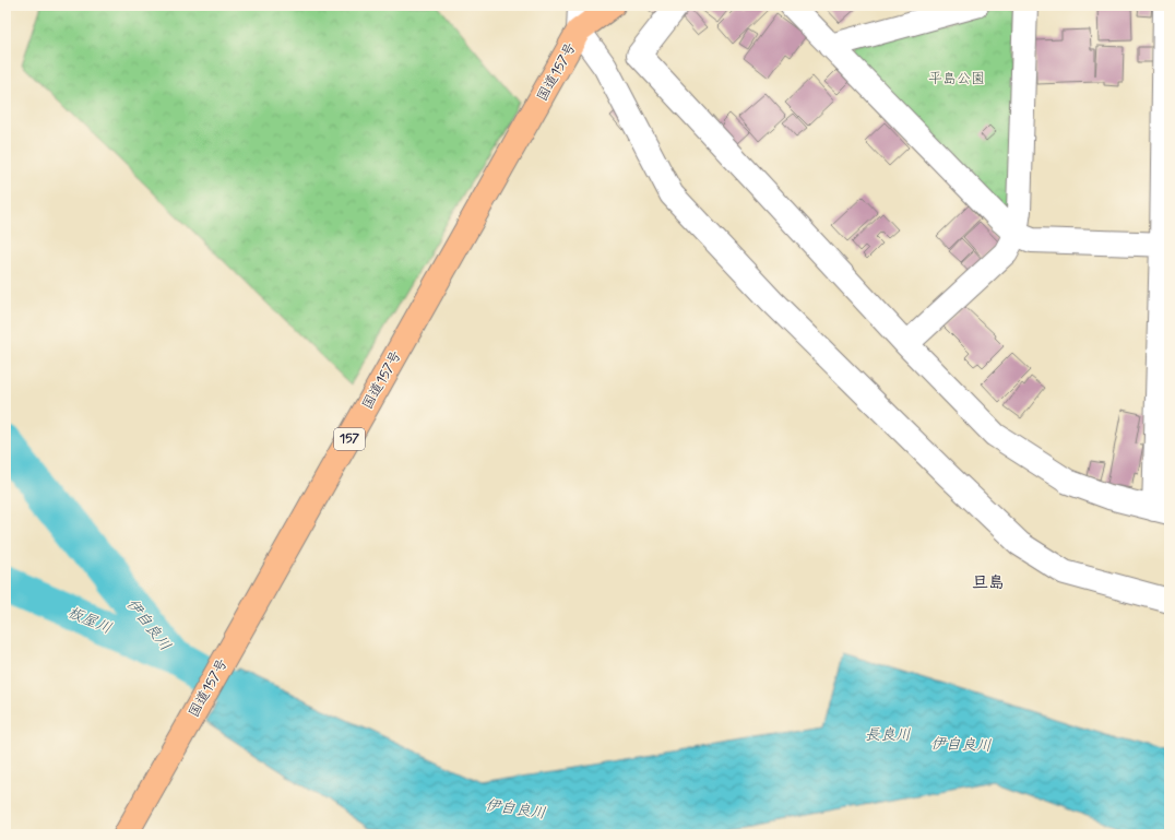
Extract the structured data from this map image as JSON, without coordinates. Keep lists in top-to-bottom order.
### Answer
{
  "streets": {
    "highway": ["国道157号", "157"]
  },
  "districts": ["旦島"],
  "water": ["板屋川", "伊自良川", "長良川"],
  "parks": ["平島公園"]
}
